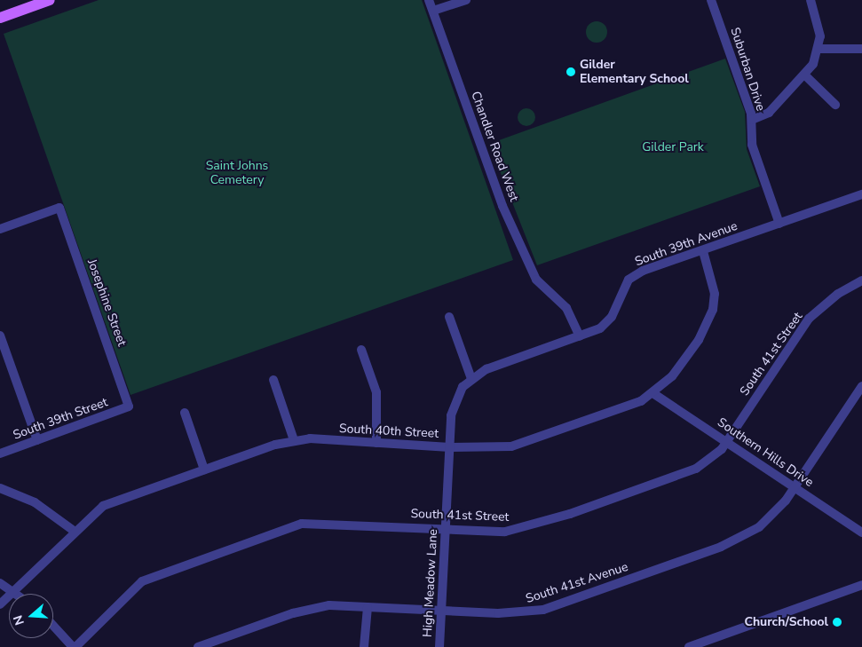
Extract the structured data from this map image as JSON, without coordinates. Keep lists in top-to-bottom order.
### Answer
{
  "streets": {
    "street": [
      "Suburban Drive",
      "Chandler Road West",
      "South 39th Avenue",
      "Josephine Street",
      "South 41st Street",
      "South 39th Street",
      "South 40th Street",
      "Southern Hills Drive",
      "High Meadow Lane",
      "South 41st Avenue"
    ]
  },
  "crossings": [
    ["Suburban Drive", "South 39th Avenue"],
    ["Chandler Road West", "South 39th Avenue"],
    ["South 39th Avenue", "High Meadow Lane"],
    ["Josephine Street", "South 39th Street"],
    ["South 41st Street", "Southern Hills Drive"],
    ["South 41st Street", "High Meadow Lane"],
    ["South 40th Street", "Southern Hills Drive"],
    ["South 40th Street", "High Meadow Lane"],
    ["Southern Hills Drive", "South 41st Avenue"],
    ["High Meadow Lane", "South 41st Avenue"]
  ],
  "parks": ["Gilder Park", "Saint Johns Cemetery"],
  "places": ["Gilder Elementary School", "Church/School"],
  "north": "left"
}
